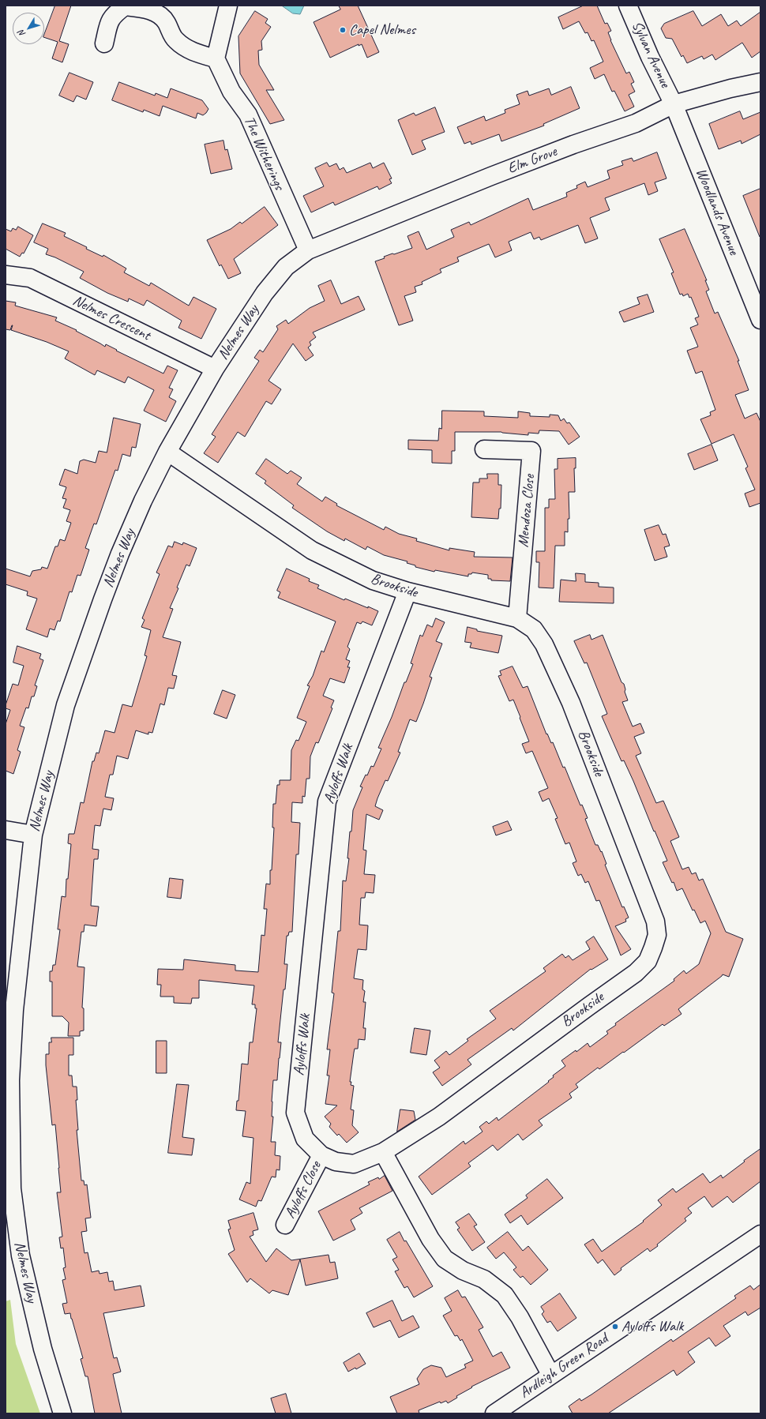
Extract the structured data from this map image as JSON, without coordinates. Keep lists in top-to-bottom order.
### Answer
{
  "streets": {
    "street": [
      "Sylvan Avenue",
      "The Witherings",
      "Elm Grove",
      "Woodlands Avenue",
      "Nelmes Crescent",
      "Nelmes Way",
      "Mendoza Close",
      "Brookside",
      "Ayloffs Walk",
      "Ayloffs Close",
      "Ardleigh Green Road"
    ]
  },
  "crossings": [
    ["Sylvan Avenue", "Elm Grove"],
    ["Sylvan Avenue", "Woodlands Avenue"],
    ["The Witherings", "Elm Grove"],
    ["The Witherings", "Nelmes Way"],
    ["Elm Grove", "Woodlands Avenue"],
    ["Elm Grove", "Nelmes Way"],
    ["Nelmes Crescent", "Nelmes Way"],
    ["Nelmes Way", "Brookside"],
    ["Mendoza Close", "Brookside"],
    ["Brookside", "Ayloffs Walk"],
    ["Ayloffs Walk", "Ayloffs Close"]
  ],
  "places": ["Capel Nelmes", "Ayloffs Walk"],
  "north": "bottom left"
}
